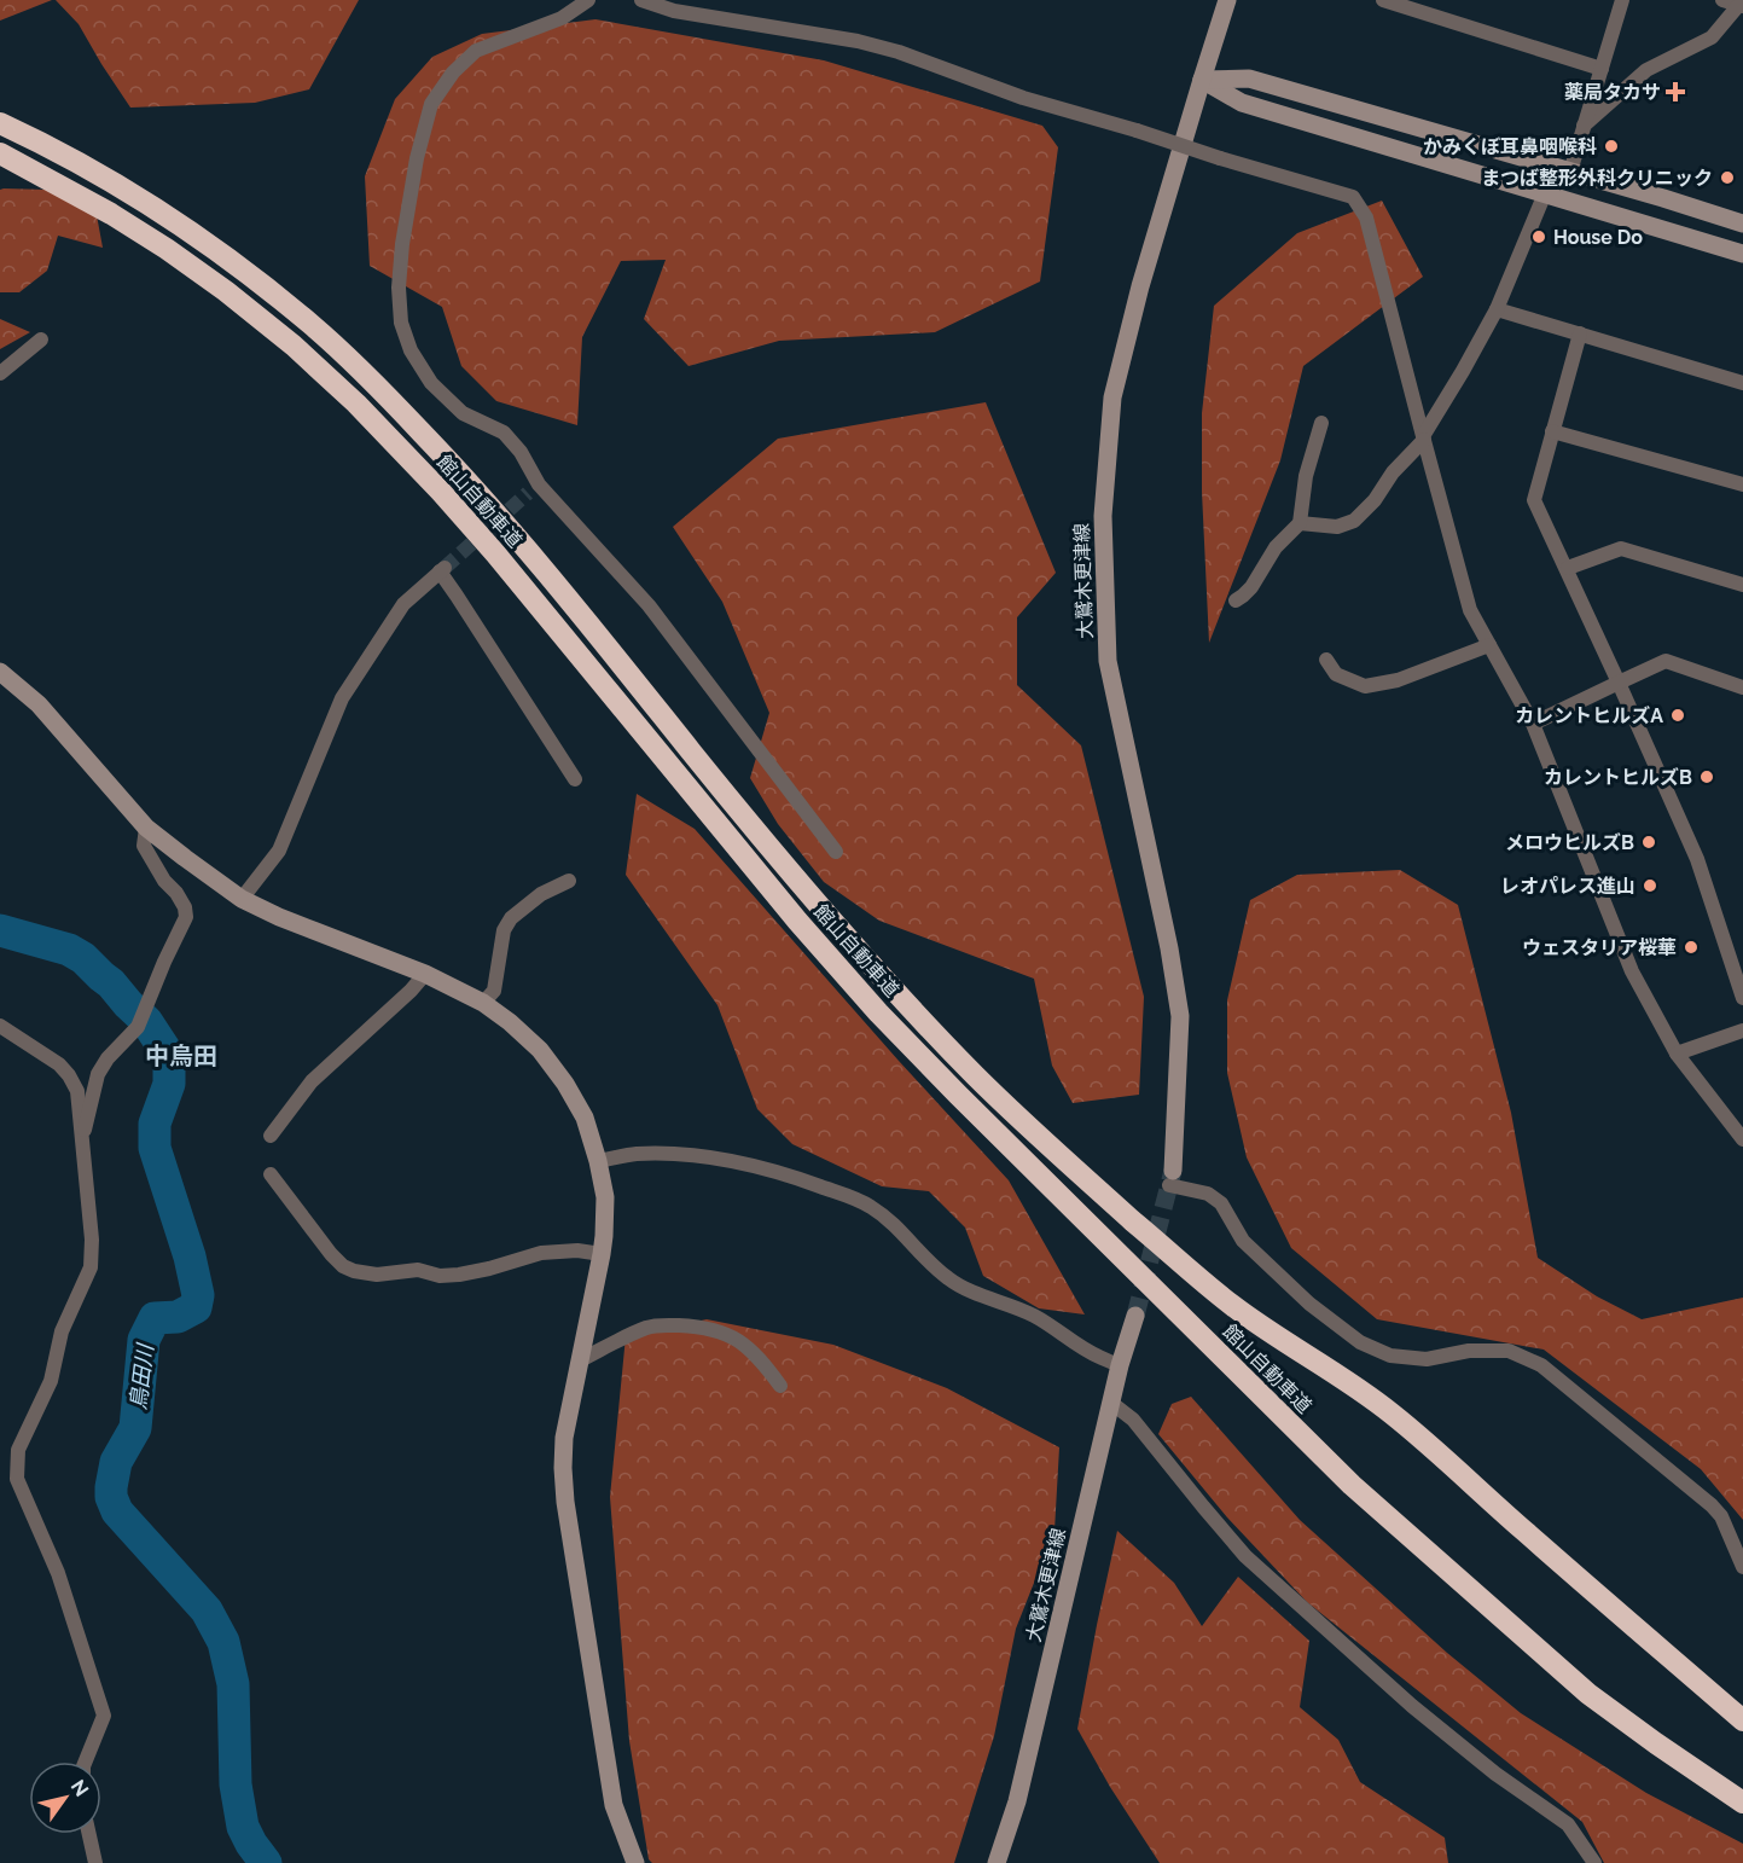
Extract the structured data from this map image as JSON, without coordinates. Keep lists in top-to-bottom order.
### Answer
{
  "streets": {
    "highway": ["館山自動車道"],
    "street": ["大鷲木更津線"]
  },
  "districts": ["中烏田"],
  "water": ["鳥田川"],
  "places": {
    "health": ["薬局タカサ"],
    "other": [
      "かみくぼ耳鼻咽喉科",
      "まつば整形外科クリニック",
      "House Do",
      "カレントヒルズA",
      "カレントヒルズB",
      "メロウヒルズB",
      "レオパレス進山",
      "ウェスタリア桜華"
    ]
  },
  "north": "top right"
}
